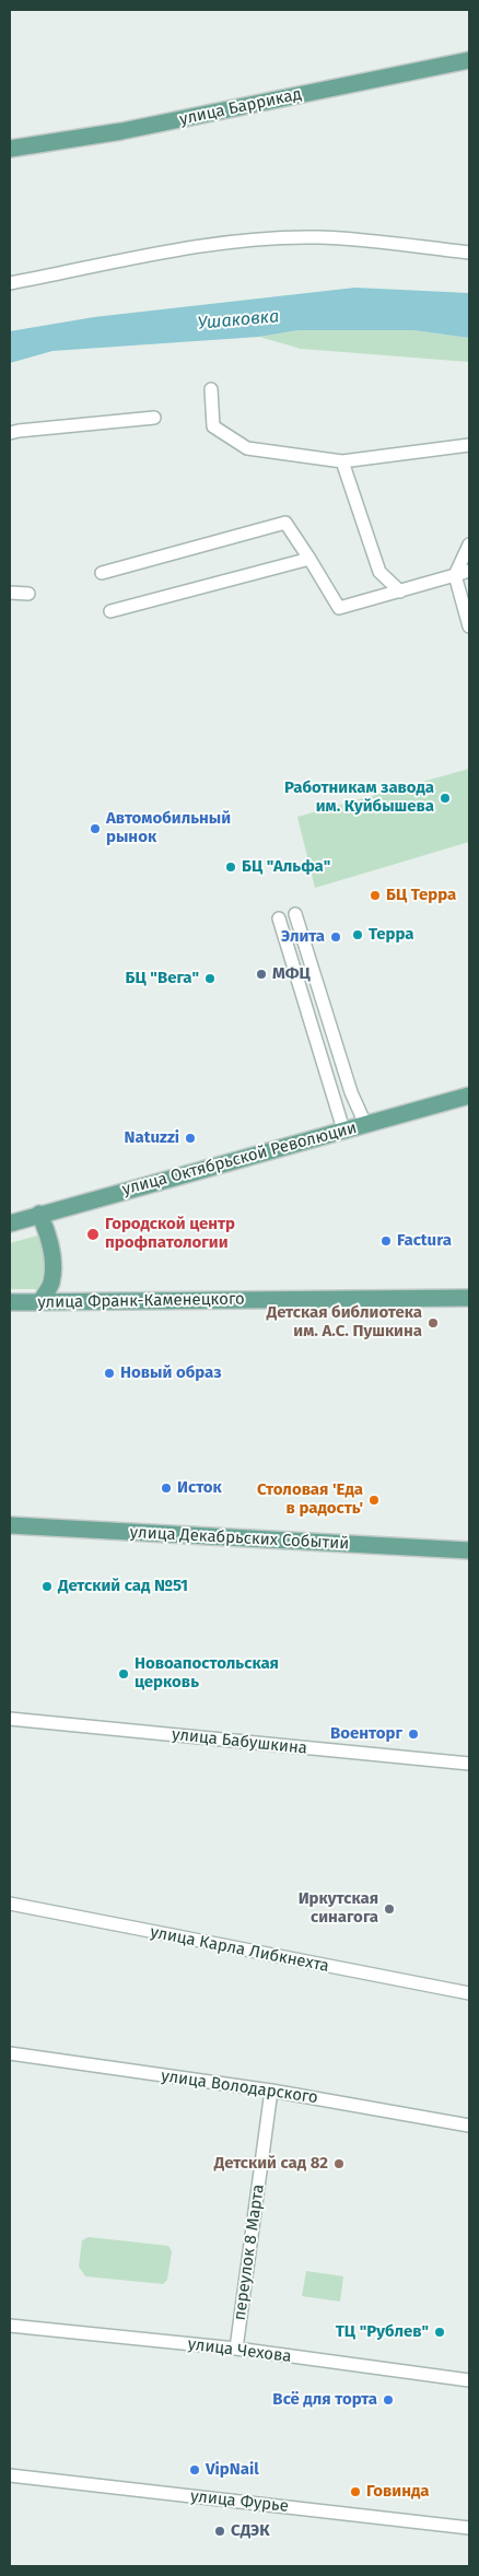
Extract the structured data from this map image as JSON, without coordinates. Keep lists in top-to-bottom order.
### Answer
{
  "streets": {
    "main road": [
      "улица Баррикад",
      "улица Октябрьской Революции",
      "улица Франк-Каменецкого",
      "улица Декабрьских Событий"
    ],
    "street": [
      "улица Бабушкина",
      "улица Карла Либкнехта",
      "улица Володарского",
      "переулок 8 Марта",
      "улица Чехова",
      "улица Фурье"
    ]
  },
  "crossings": [
    ["улица Володарского", "переулок 8 Марта"],
    ["переулок 8 Марта", "улица Чехова"]
  ],
  "water": ["Ушаковка"],
  "places": [
    "Работникам завода им. Куйбышева",
    "Автомобильный рынок",
    "БЦ \"Альфа\"",
    "БЦ Терра",
    "Терра",
    "Элита",
    "МФЦ",
    "БЦ \"Вега\"",
    "Natuzzi",
    "Городской центр профпатологии",
    "Factura",
    "Детская библиотека им. А.С. Пушкина",
    "Новый образ",
    "Исток",
    "Столовая 'Еда в радость'",
    "Детский сад №51",
    "Новоапостольская церковь",
    "Военторг",
    "Иркутская синагога",
    "Детский сад 82",
    "ТЦ \"Рублев\"",
    "Всё для торта",
    "VipNail",
    "Говинда",
    "СДЭК"
  ]
}
